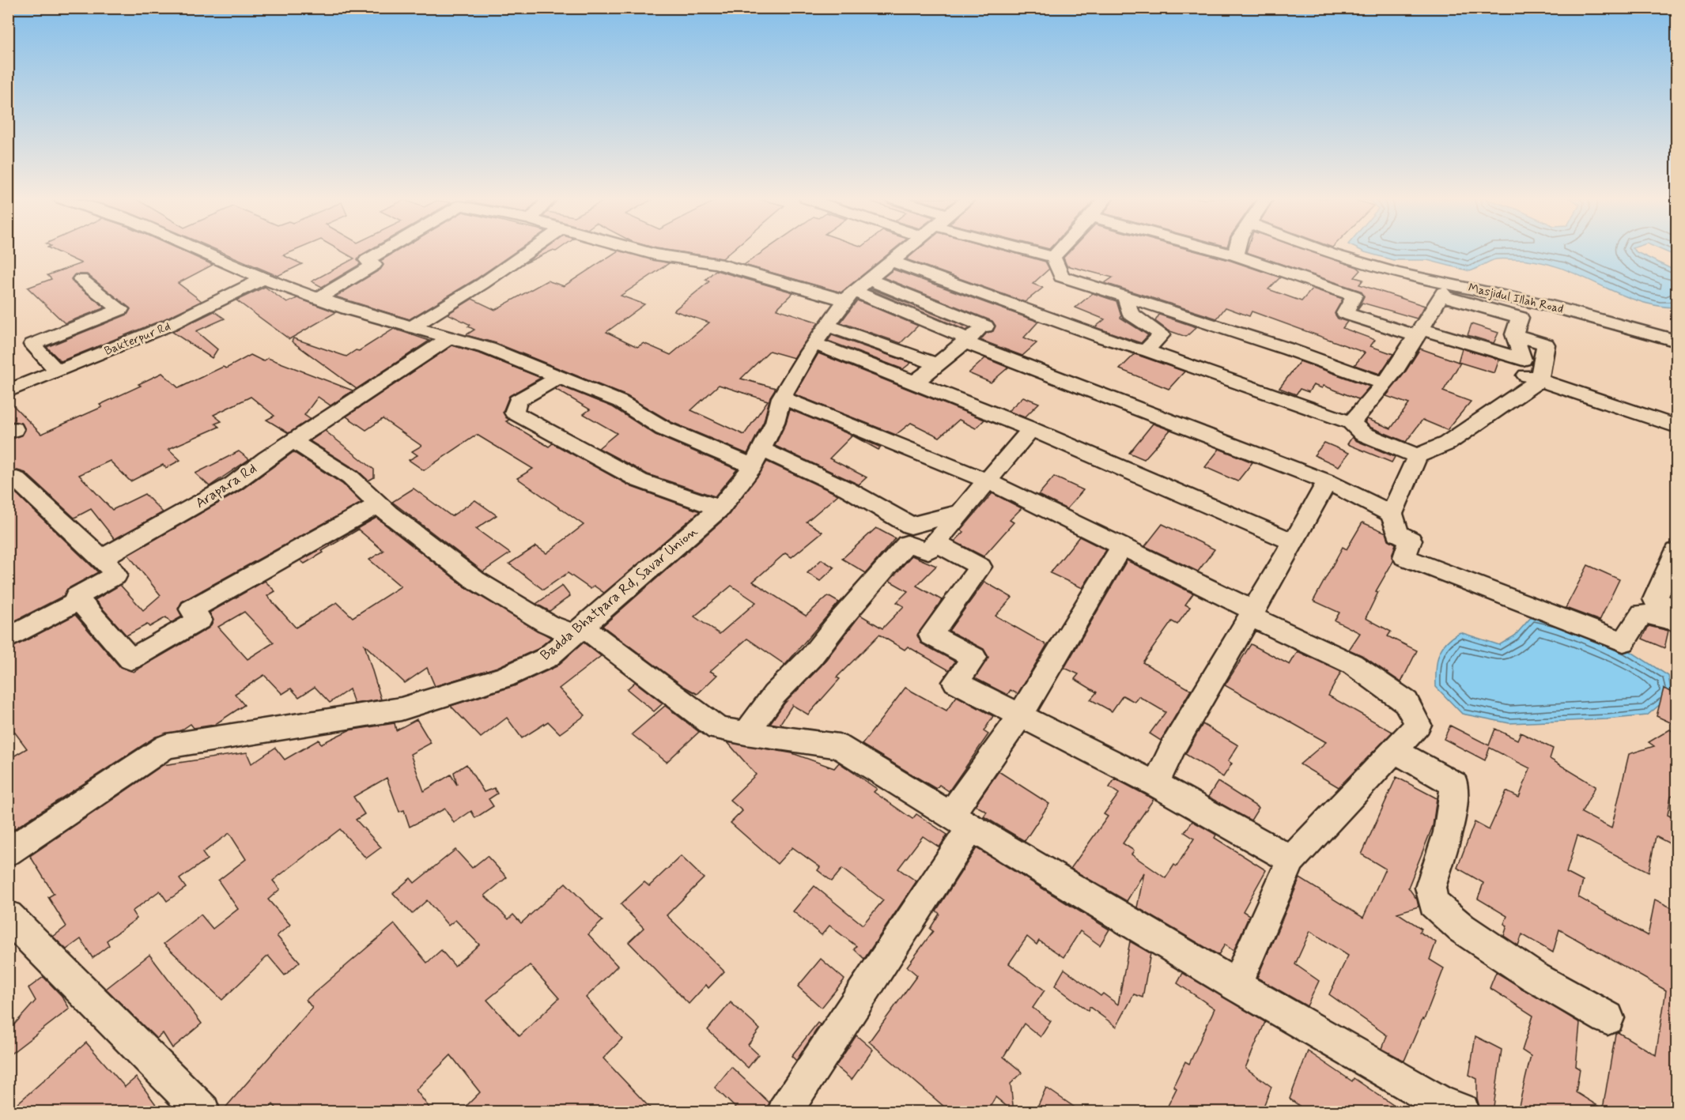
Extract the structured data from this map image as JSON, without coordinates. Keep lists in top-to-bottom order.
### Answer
{
  "streets": {
    "street": [
      "Masjidul Illah Road",
      "Bakterpur Rd",
      "Arapara Rd",
      "Badda Bhatpara Rd, Savar Union"
    ]
  }
}
